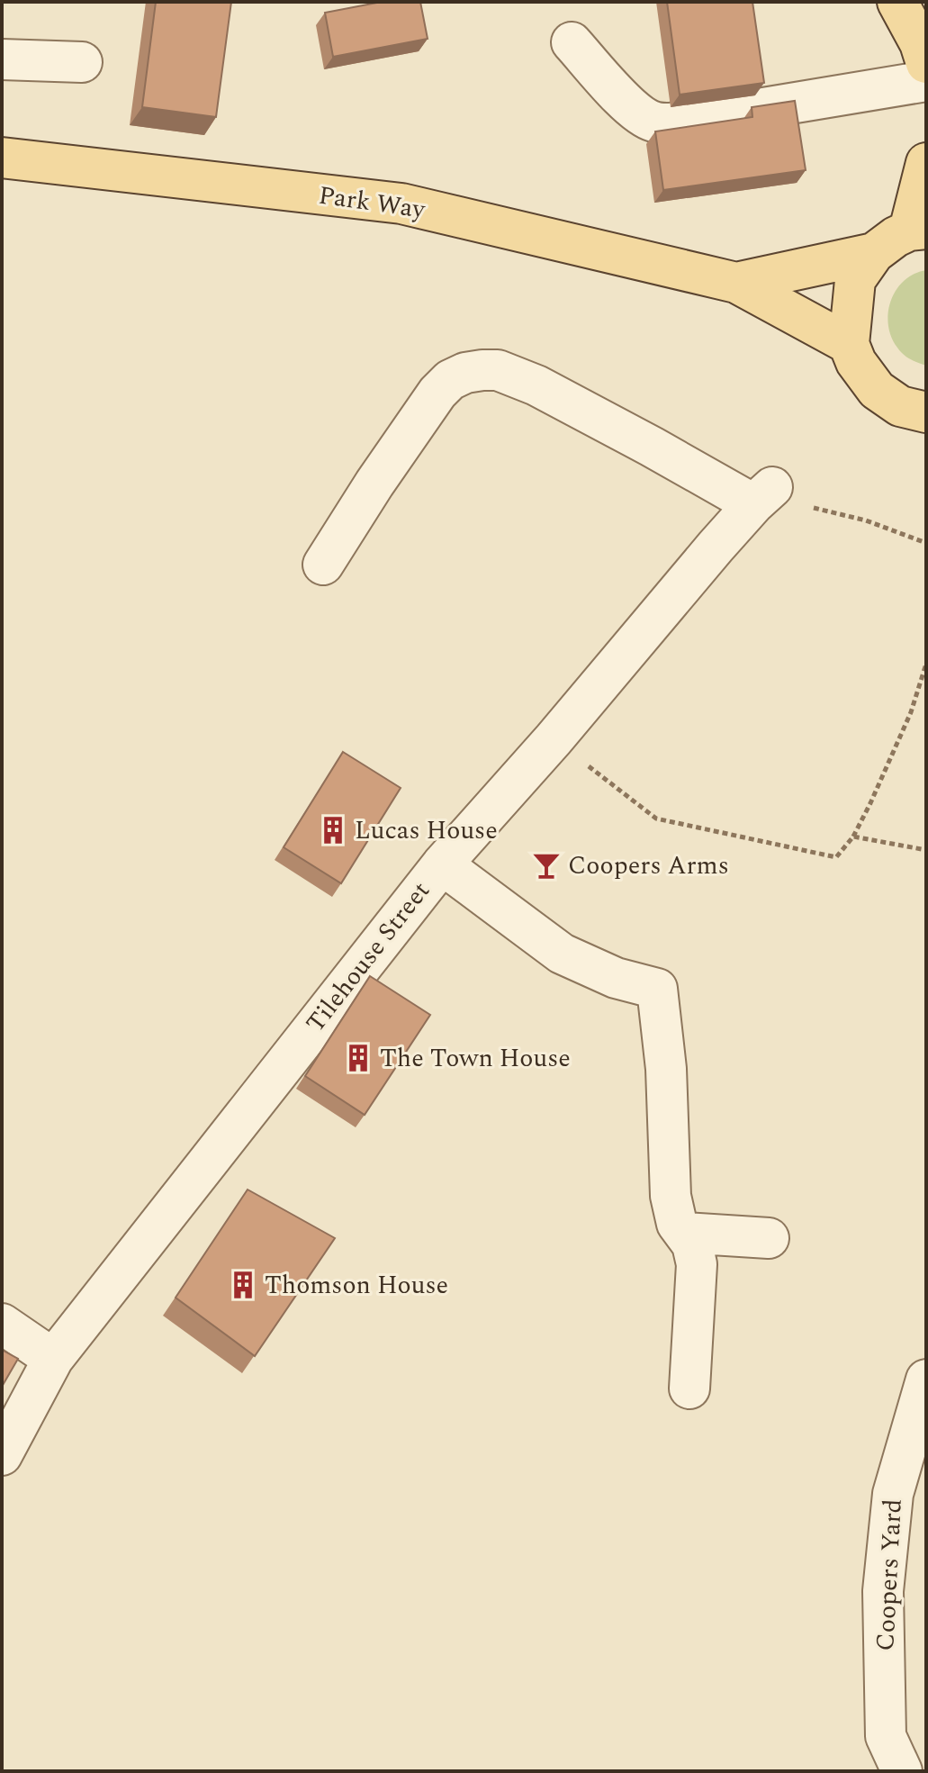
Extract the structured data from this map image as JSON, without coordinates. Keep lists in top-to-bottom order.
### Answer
{
  "streets": {
    "main road": ["Park Way"],
    "street": ["Tilehouse Street", "Coopers Yard"]
  },
  "places": {
    "building": ["Lucas House", "The Town House", "Thomson House"],
    "bar": ["Coopers Arms"]
  }
}
